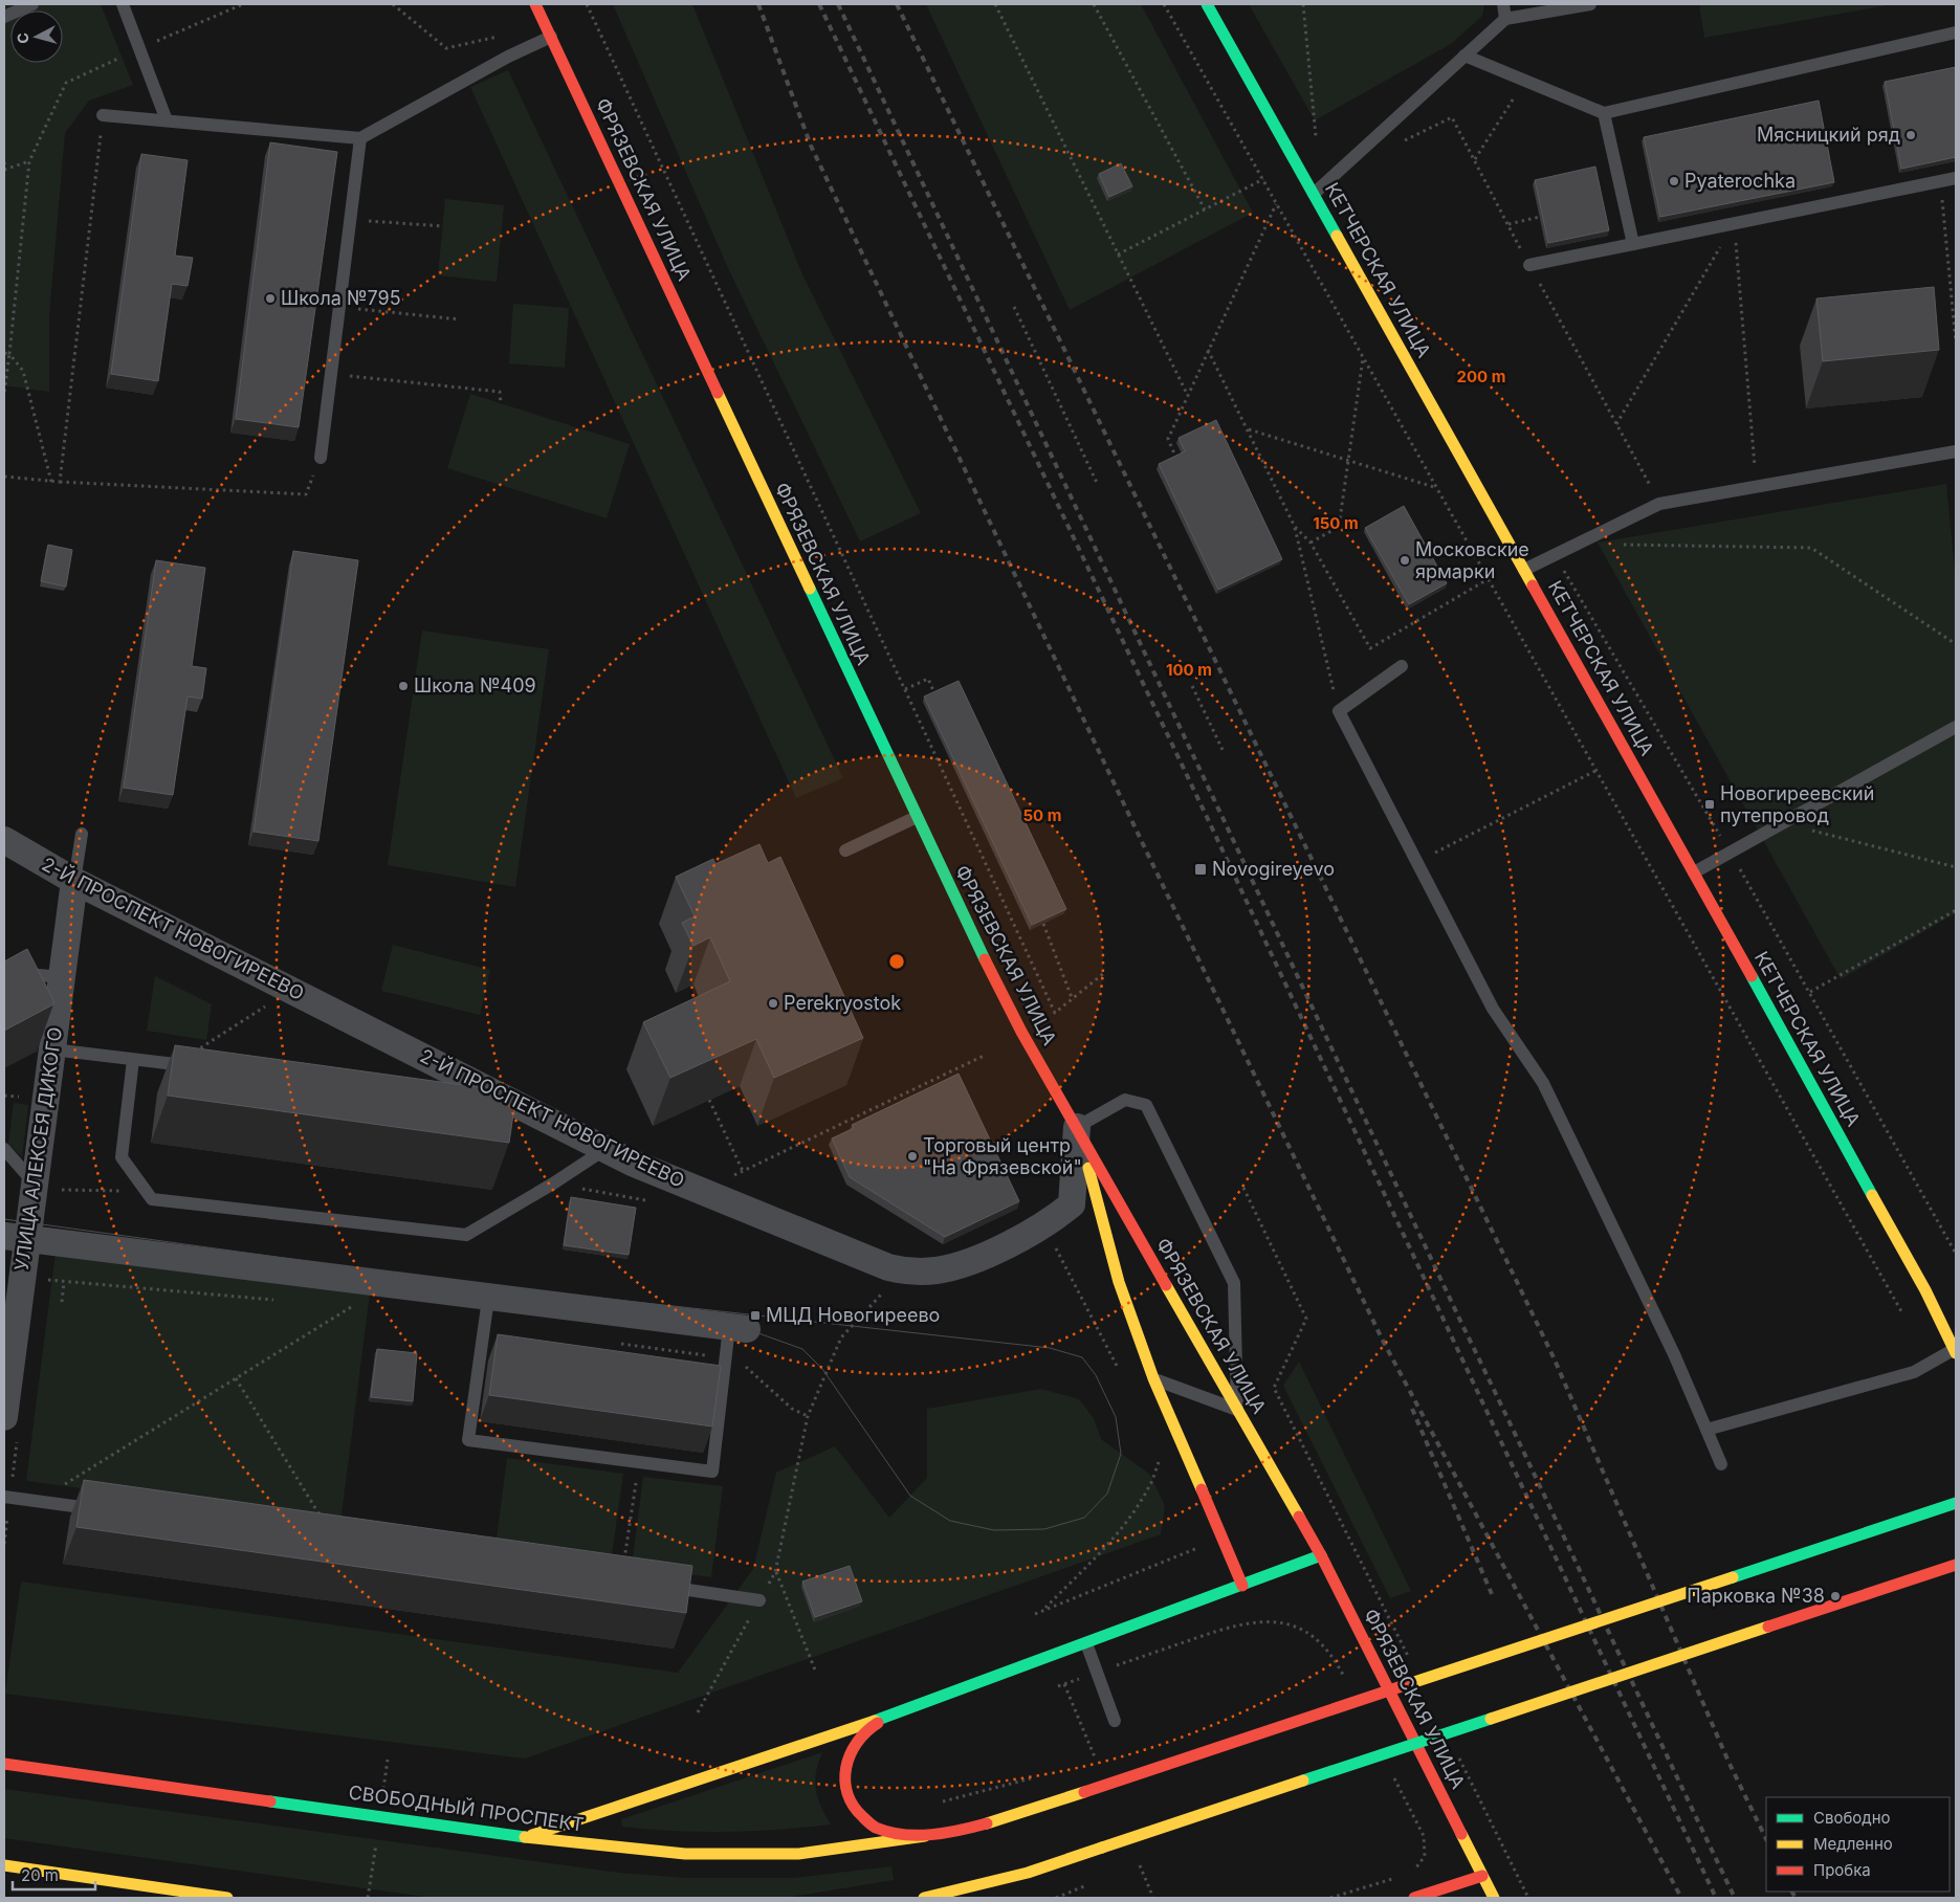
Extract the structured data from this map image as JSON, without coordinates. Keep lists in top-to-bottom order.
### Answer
{
  "streets": {
    "main road": ["ФРЯЗЕВСКАЯ УЛИЦА", "КЕТЧЕРСКАЯ УЛИЦА", "СВОБОДНЫЙ ПРОСПЕКТ"],
    "street": ["2-Й ПРОСПЕКТ НОВОГИРЕЕВО", "УЛИЦА АЛЕКСЕЯ ДИКОГО"]
  },
  "crossings": [
    ["ФРЯЗЕВСКАЯ УЛИЦА", "2-Й ПРОСПЕКТ НОВОГИРЕЕВО"],
    ["2-Й ПРОСПЕКТ НОВОГИРЕЕВО", "УЛИЦА АЛЕКСЕЯ ДИКОГО"]
  ],
  "places": {
    "other": [
      "Мясницкий ряд",
      "Pyaterochka",
      "Школа №795",
      "Московские ярмарки",
      "Школа №409",
      "Perekryostok",
      "Торговый центр \"На Фрязевской\"",
      "Парковка №38"
    ],
    "transit": ["Новогиреевский путепровод", "Novogireyevo", "МЦД Новогиреево"]
  },
  "legend": ["Свободно", "Медленно", "Пробка"],
  "scale_bar": "20 m",
  "north": "left",
  "rings": [
    "200 m",
    "150 m",
    "100 m",
    "50 m"
  ]
}
